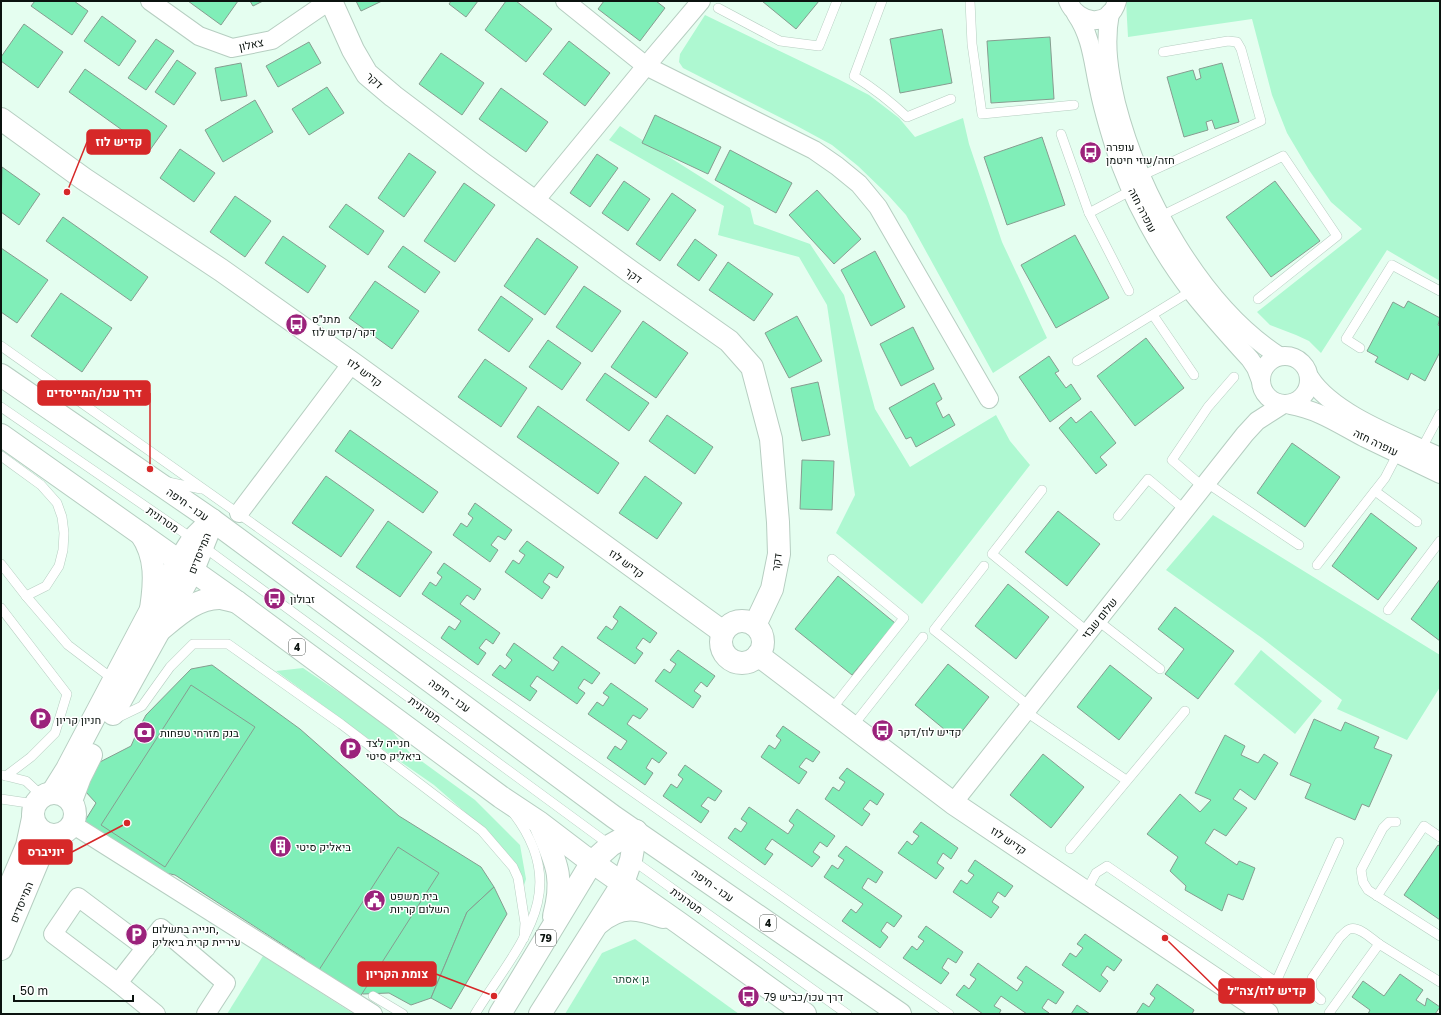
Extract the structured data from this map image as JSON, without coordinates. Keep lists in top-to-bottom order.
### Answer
{
  "streets": {
    "main road": [
      "דקר",
      "קדיש לוז",
      "עכו - חיפה",
      "המייסדים",
      "4",
      "79"
    ],
    "street": ["צאלון", "עופרה חזה", "שלום שבזי"],
    "lane": ["מטרונית"]
  },
  "crossings": [
    ["צאלון", "דקר"],
    ["דקר", "קדיש לוז"],
    ["עופרה חזה", "שלום שבזי"],
    ["קדיש לוז", "שלום שבזי"],
    ["עכו - חיפה", "המייסדים"],
    ["עכו - חיפה", "79"],
    ["מטרונית", "המייסדים"],
    ["מטרונית", "79"],
    ["המייסדים", "4"],
    ["4", "79"]
  ],
  "parks": ["גן אסתר"],
  "places": {
    "bus stop": [
      "עופרה חזה/עוזי חיטמן",
      "מתנ״ס דקר/קדיש לוז",
      "זבולון",
      "קדיש לוז/דקר",
      "דרך עכו/כביש 79"
    ],
    "other": [
      "קדיש לוז",
      "דרך עכו/המייסדים",
      "יוניברס",
      "קדיש לוז/צה״ל",
      "צומת הקריון"
    ],
    "parking": ["חניון קריון", "חנייה לצד ביאליק סיטי", "חנייה בתשלום, עיריית קרית ביאליק"],
    "bank": ["בנק מזרחי טפחות"],
    "building": ["ביאליק סיטי"],
    "public building": ["בית משפט השלום קריות"]
  },
  "scale_bar": "50 m"
}
